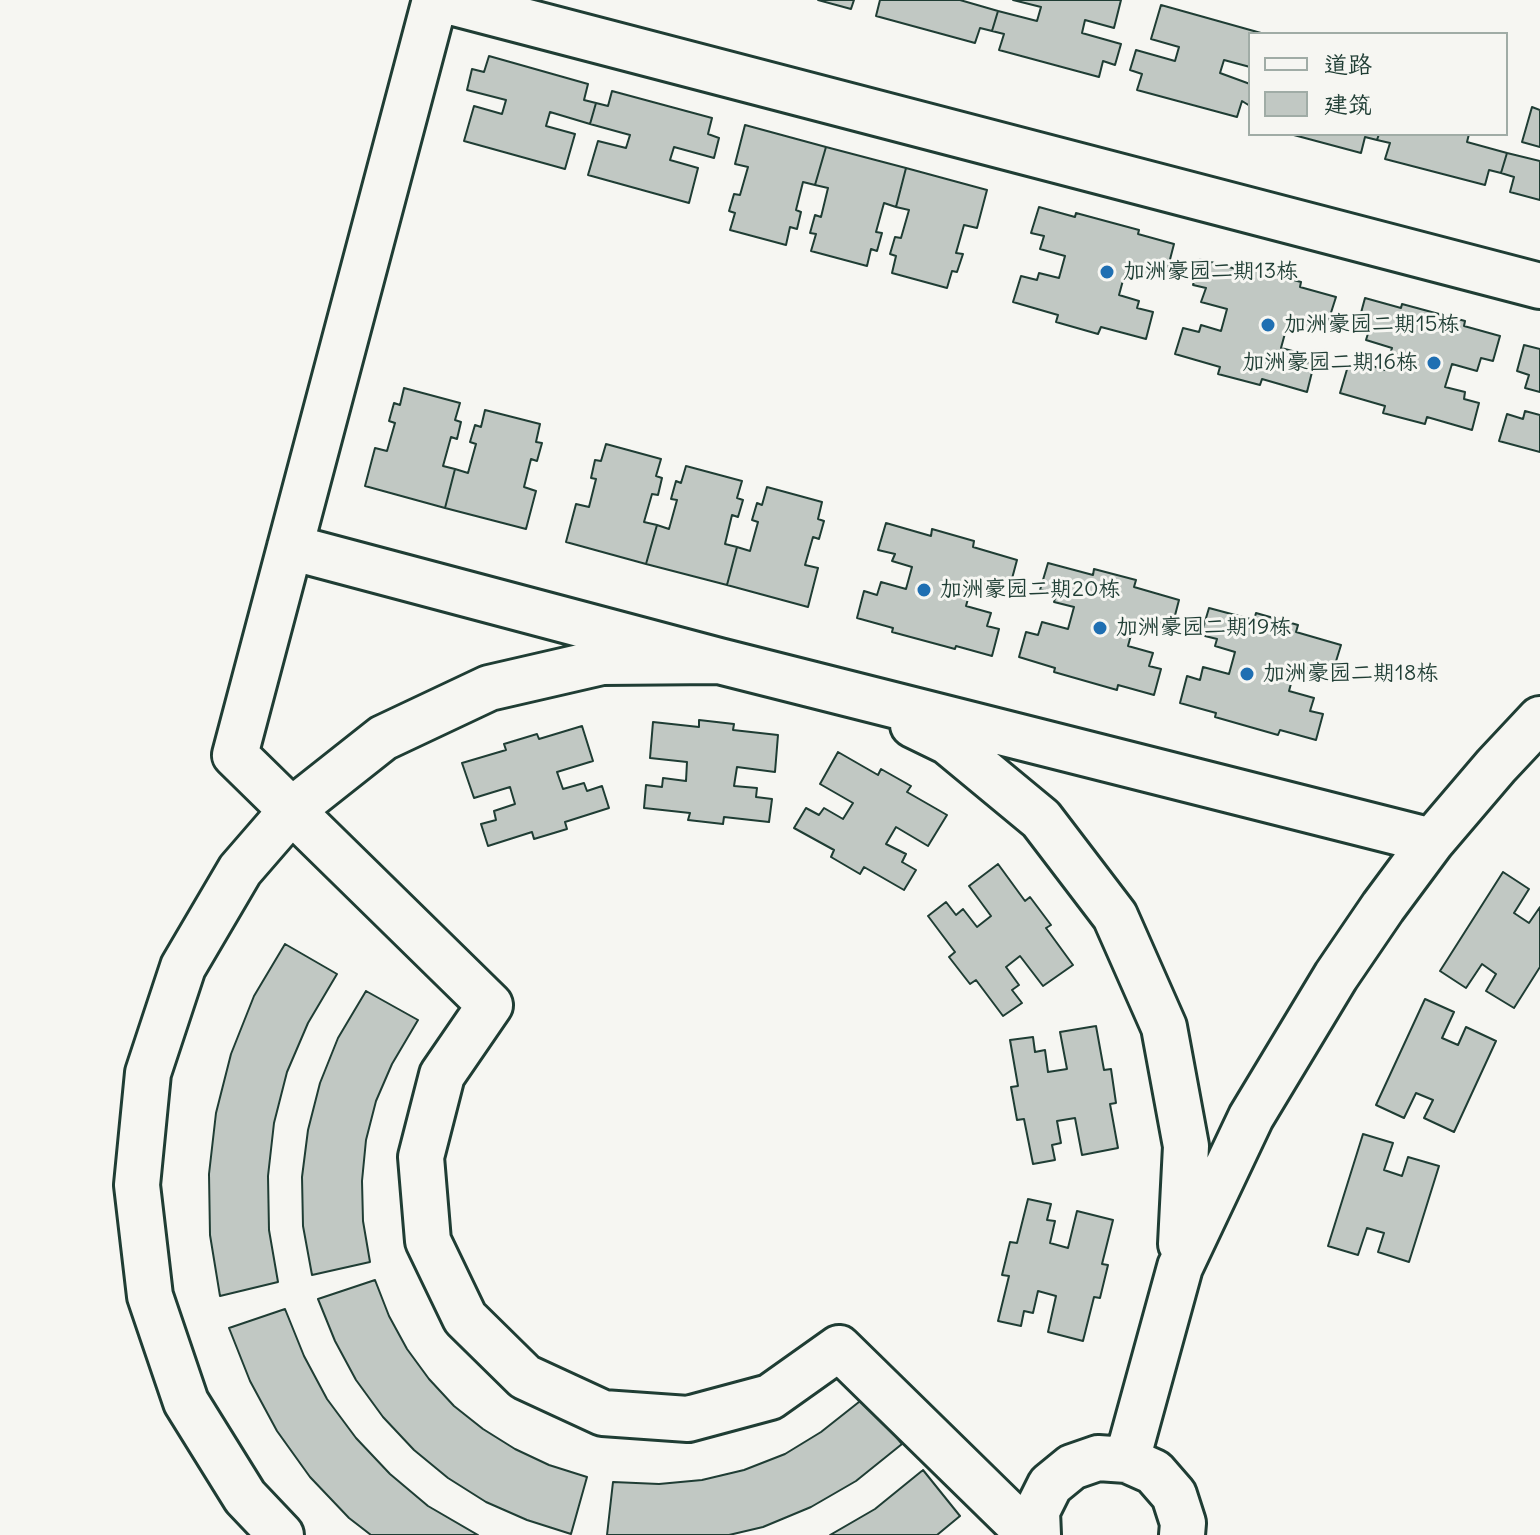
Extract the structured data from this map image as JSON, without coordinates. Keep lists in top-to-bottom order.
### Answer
{
  "places": [
    "加洲豪园二期13栋",
    "加洲豪园二期15栋",
    "加洲豪园二期16栋",
    "加洲豪园二期20栋",
    "加洲豪园二期19栋",
    "加洲豪园二期18栋"
  ],
  "legend": ["道路", "建筑"]
}
